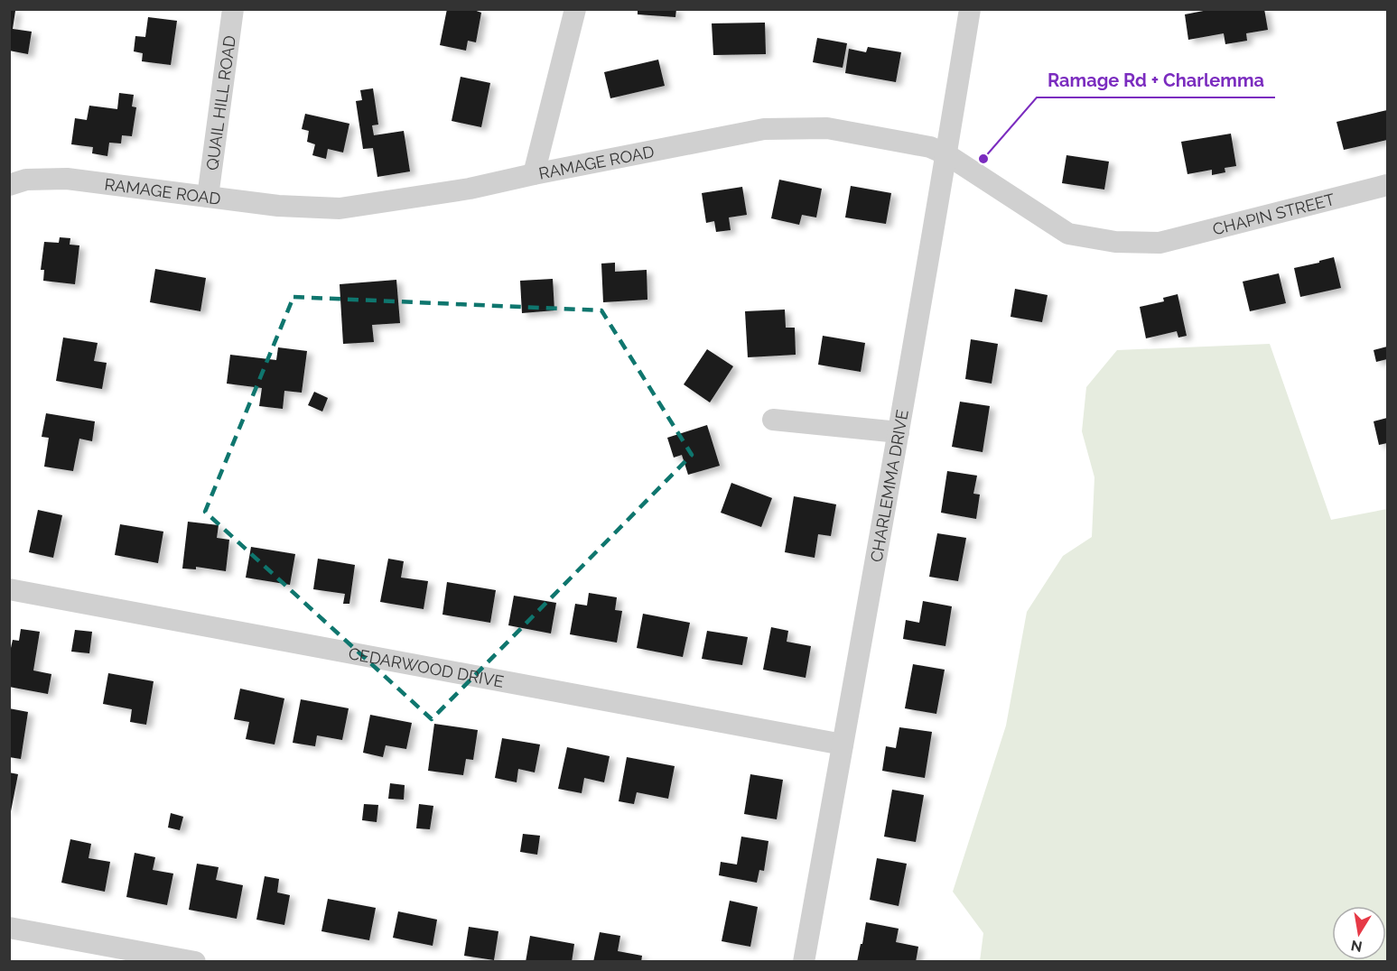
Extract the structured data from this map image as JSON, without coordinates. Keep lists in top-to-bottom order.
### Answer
{
  "streets": {
    "street": [
      "QUAIL HILL ROAD",
      "RAMAGE ROAD",
      "CHAPIN STREET",
      "CHARLEMMA DRIVE",
      "CEDARWOOD DRIVE"
    ]
  },
  "crossings": [
    ["QUAIL HILL ROAD", "RAMAGE ROAD"],
    ["RAMAGE ROAD", "CHAPIN STREET"],
    ["RAMAGE ROAD", "CHARLEMMA DRIVE"],
    ["CHARLEMMA DRIVE", "CEDARWOOD DRIVE"]
  ],
  "places": ["Ramage Rd + Charlemma"],
  "north": "bottom"
}
